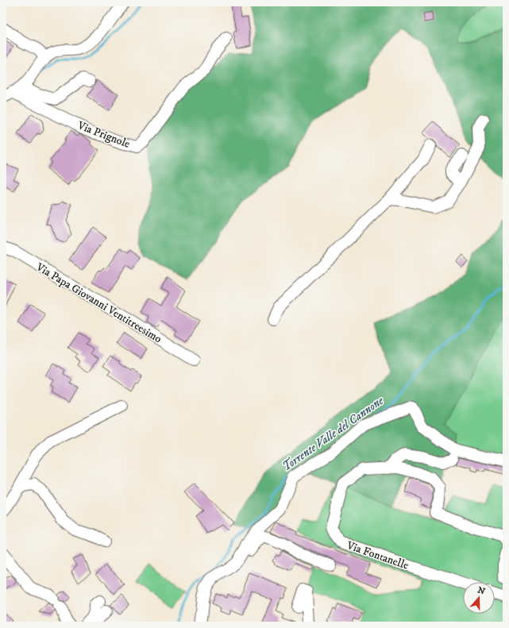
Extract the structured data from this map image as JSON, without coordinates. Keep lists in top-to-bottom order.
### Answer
{
  "streets": {
    "street": ["Via Prignole", "Via Papa Giovanni Ventitreesimo", "Via Fontanelle"]
  },
  "water": ["Torrente Valle del Cannone"],
  "north": "top"
}
